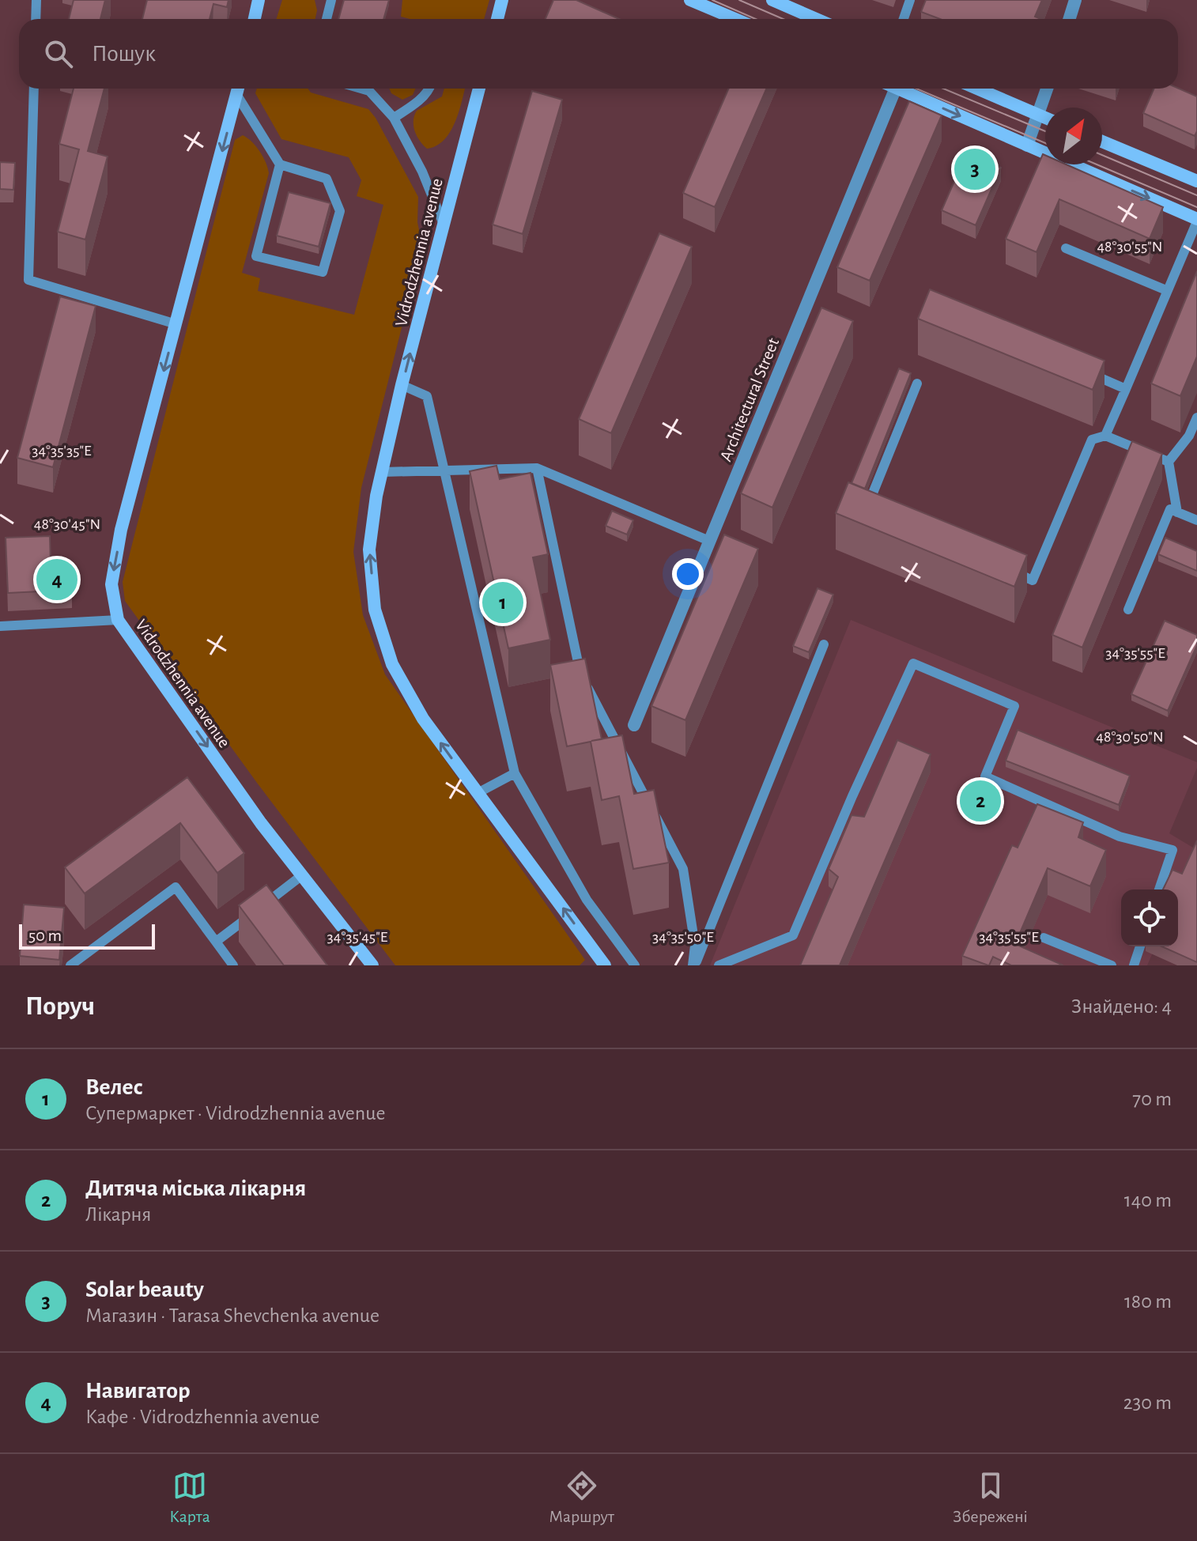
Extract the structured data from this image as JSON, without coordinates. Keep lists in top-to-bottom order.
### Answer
{
  "streets": {
    "main road": ["Vidrodzhennia avenue"],
    "street": ["Architectural Street"]
  },
  "scale_bar": "50 m",
  "north": "top right",
  "page": {
    "search": "Пошук",
    "pins": [
      "3",
      "4",
      "1",
      "2"
    ],
    "scale": "50 m",
    "heading": ["Поруч", "Знайдено: 4"],
    "list": [
      {
        "mark": "1",
        "name": "Велес",
        "note": "Супермаркет · Vidrodzhennia avenue",
        "value": "70 m"
      },
      {
        "mark": "2",
        "name": "Дитяча міська лікарня",
        "note": "Лікарня",
        "value": "140 m"
      },
      {
        "mark": "3",
        "name": "Solar beauty",
        "note": "Магазин · Tarasa Shevchenka avenue",
        "value": "180 m"
      },
      {
        "mark": "4",
        "name": "Навигатор",
        "note": "Кафе · Vidrodzhennia avenue",
        "value": "230 m"
      }
    ],
    "nav": ["Карта", "Маршрут", "Збережені"]
  },
  "coordinates": [
    "48°30'55\"N",
    "34°35'35\"E",
    "48°30'45\"N",
    "34°35'55\"E",
    "48°30'50\"N",
    "34°35'45\"E",
    "34°35'50\"E"
  ]
}
